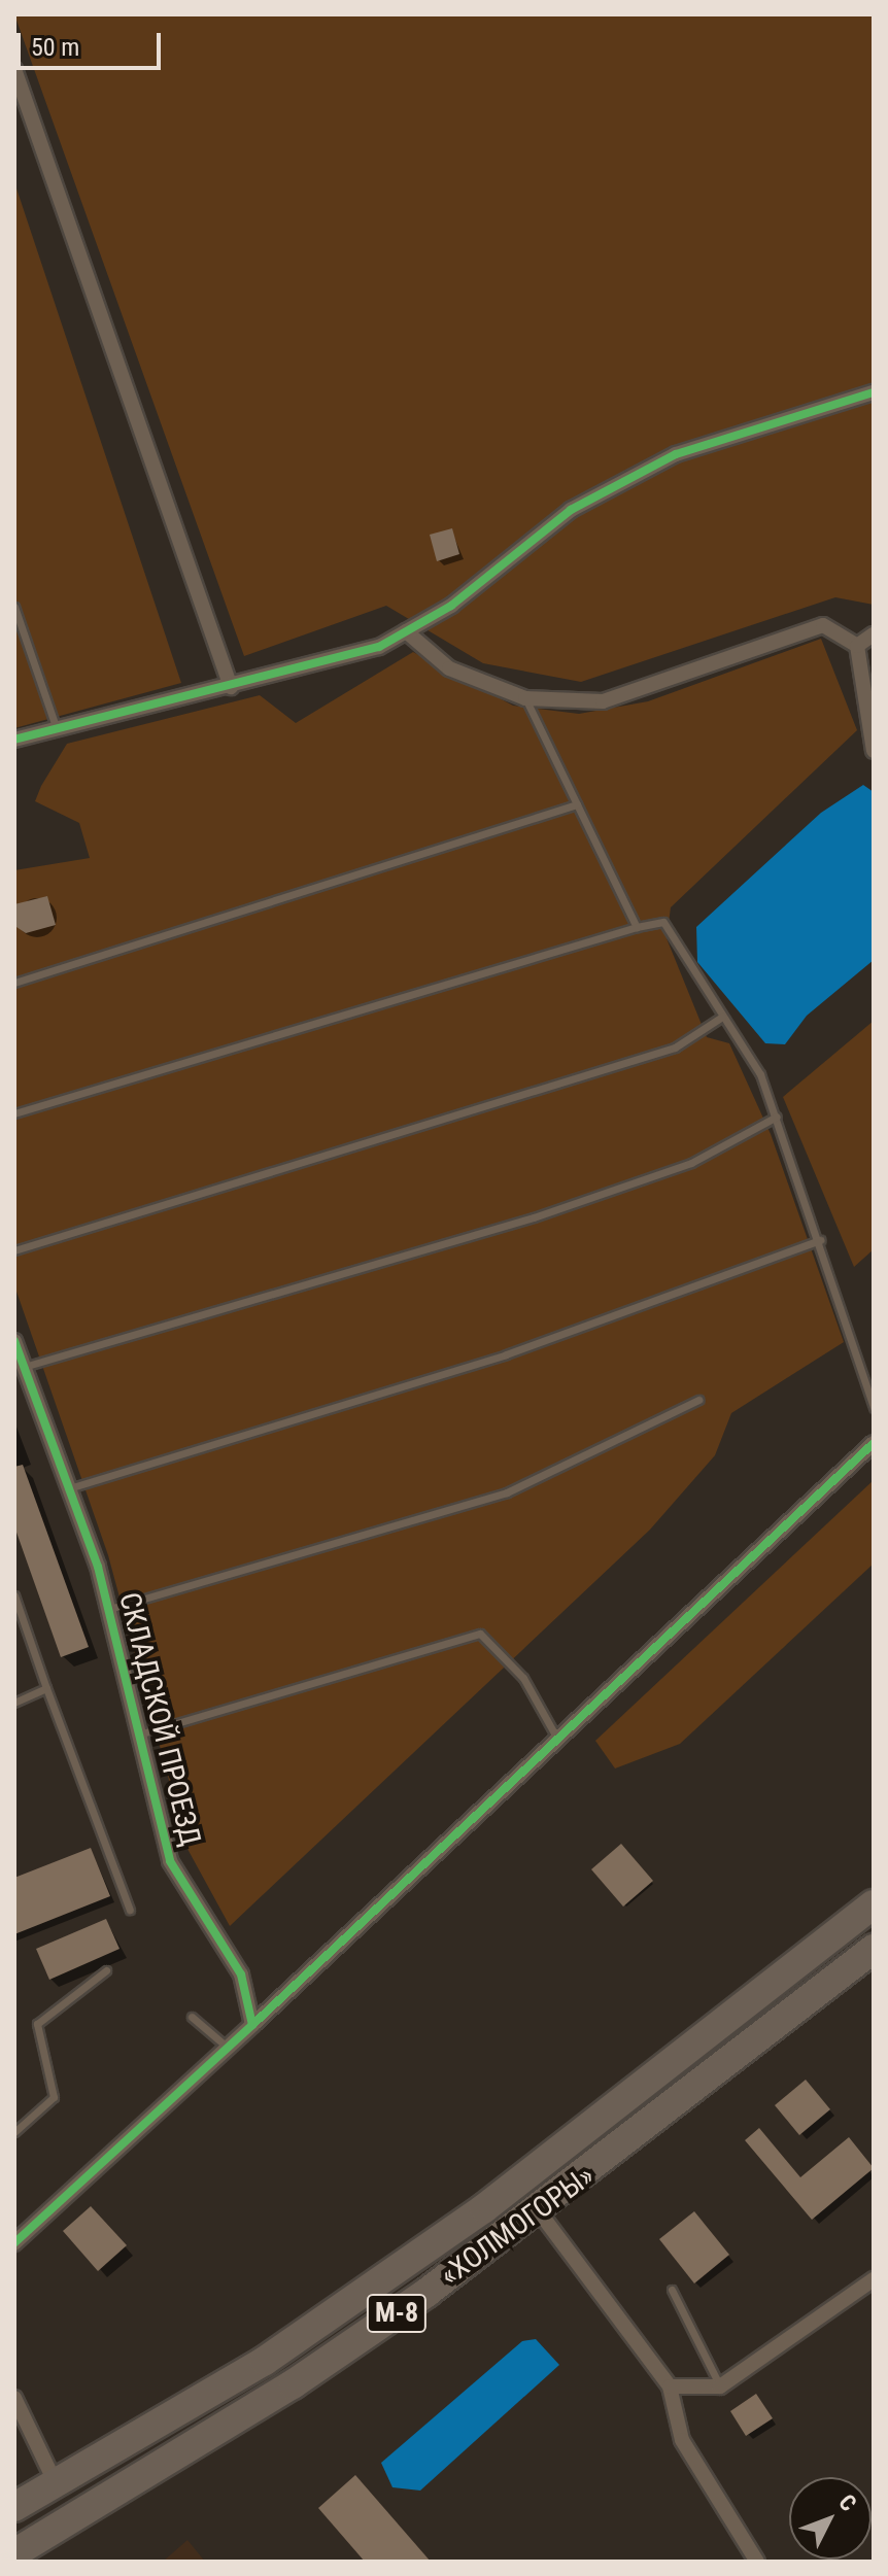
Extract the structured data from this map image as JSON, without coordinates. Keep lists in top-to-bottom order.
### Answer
{
  "streets": {
    "highway": ["«ХОЛМОГОРЫ»", "М-8"],
    "street": ["СКЛАДСКОЙ ПРОЕЗД"]
  },
  "scale_bar": "50 m",
  "north": "top right"
}
